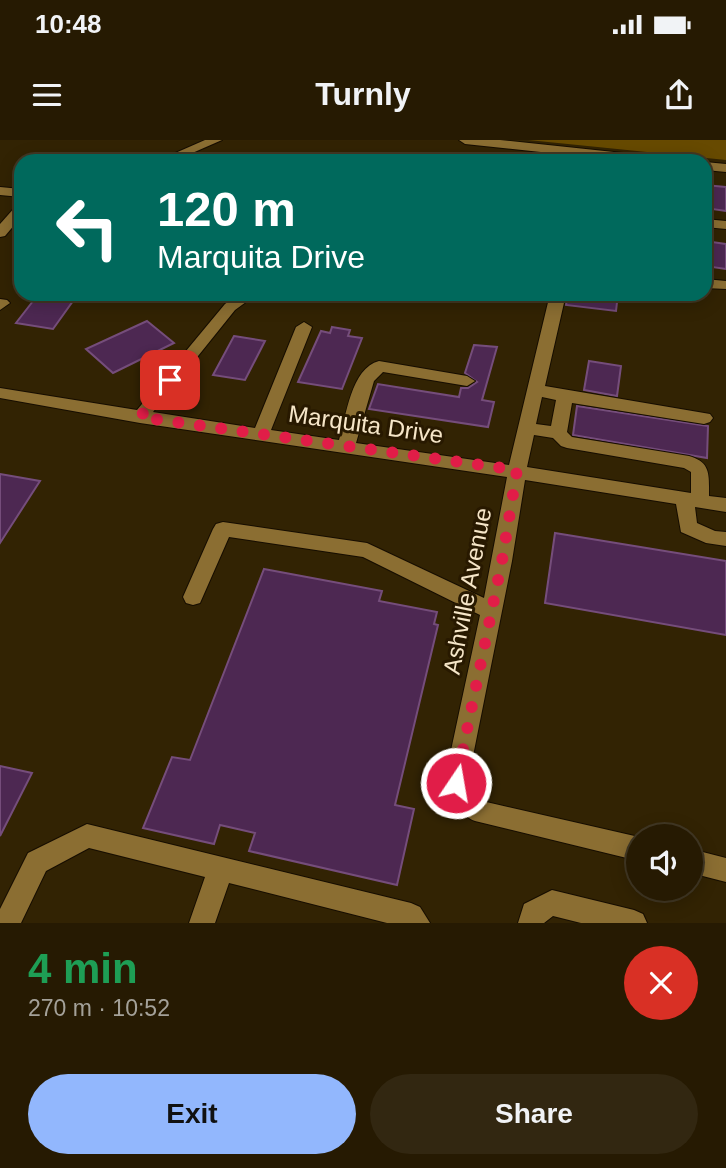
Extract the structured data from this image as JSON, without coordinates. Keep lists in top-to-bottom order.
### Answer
{
  "streets": {
    "street": ["Marquita Drive", "Ashville Avenue"]
  },
  "crossings": [
    ["Marquita Drive", "Ashville Avenue"]
  ],
  "page": {
    "status": "10:48",
    "header": "Turnly",
    "turn": ["120 m", "Marquita Drive"],
    "heading": ["4 min", "270 m · 10:52"],
    "buttons": ["Exit", "Share"]
  }
}
